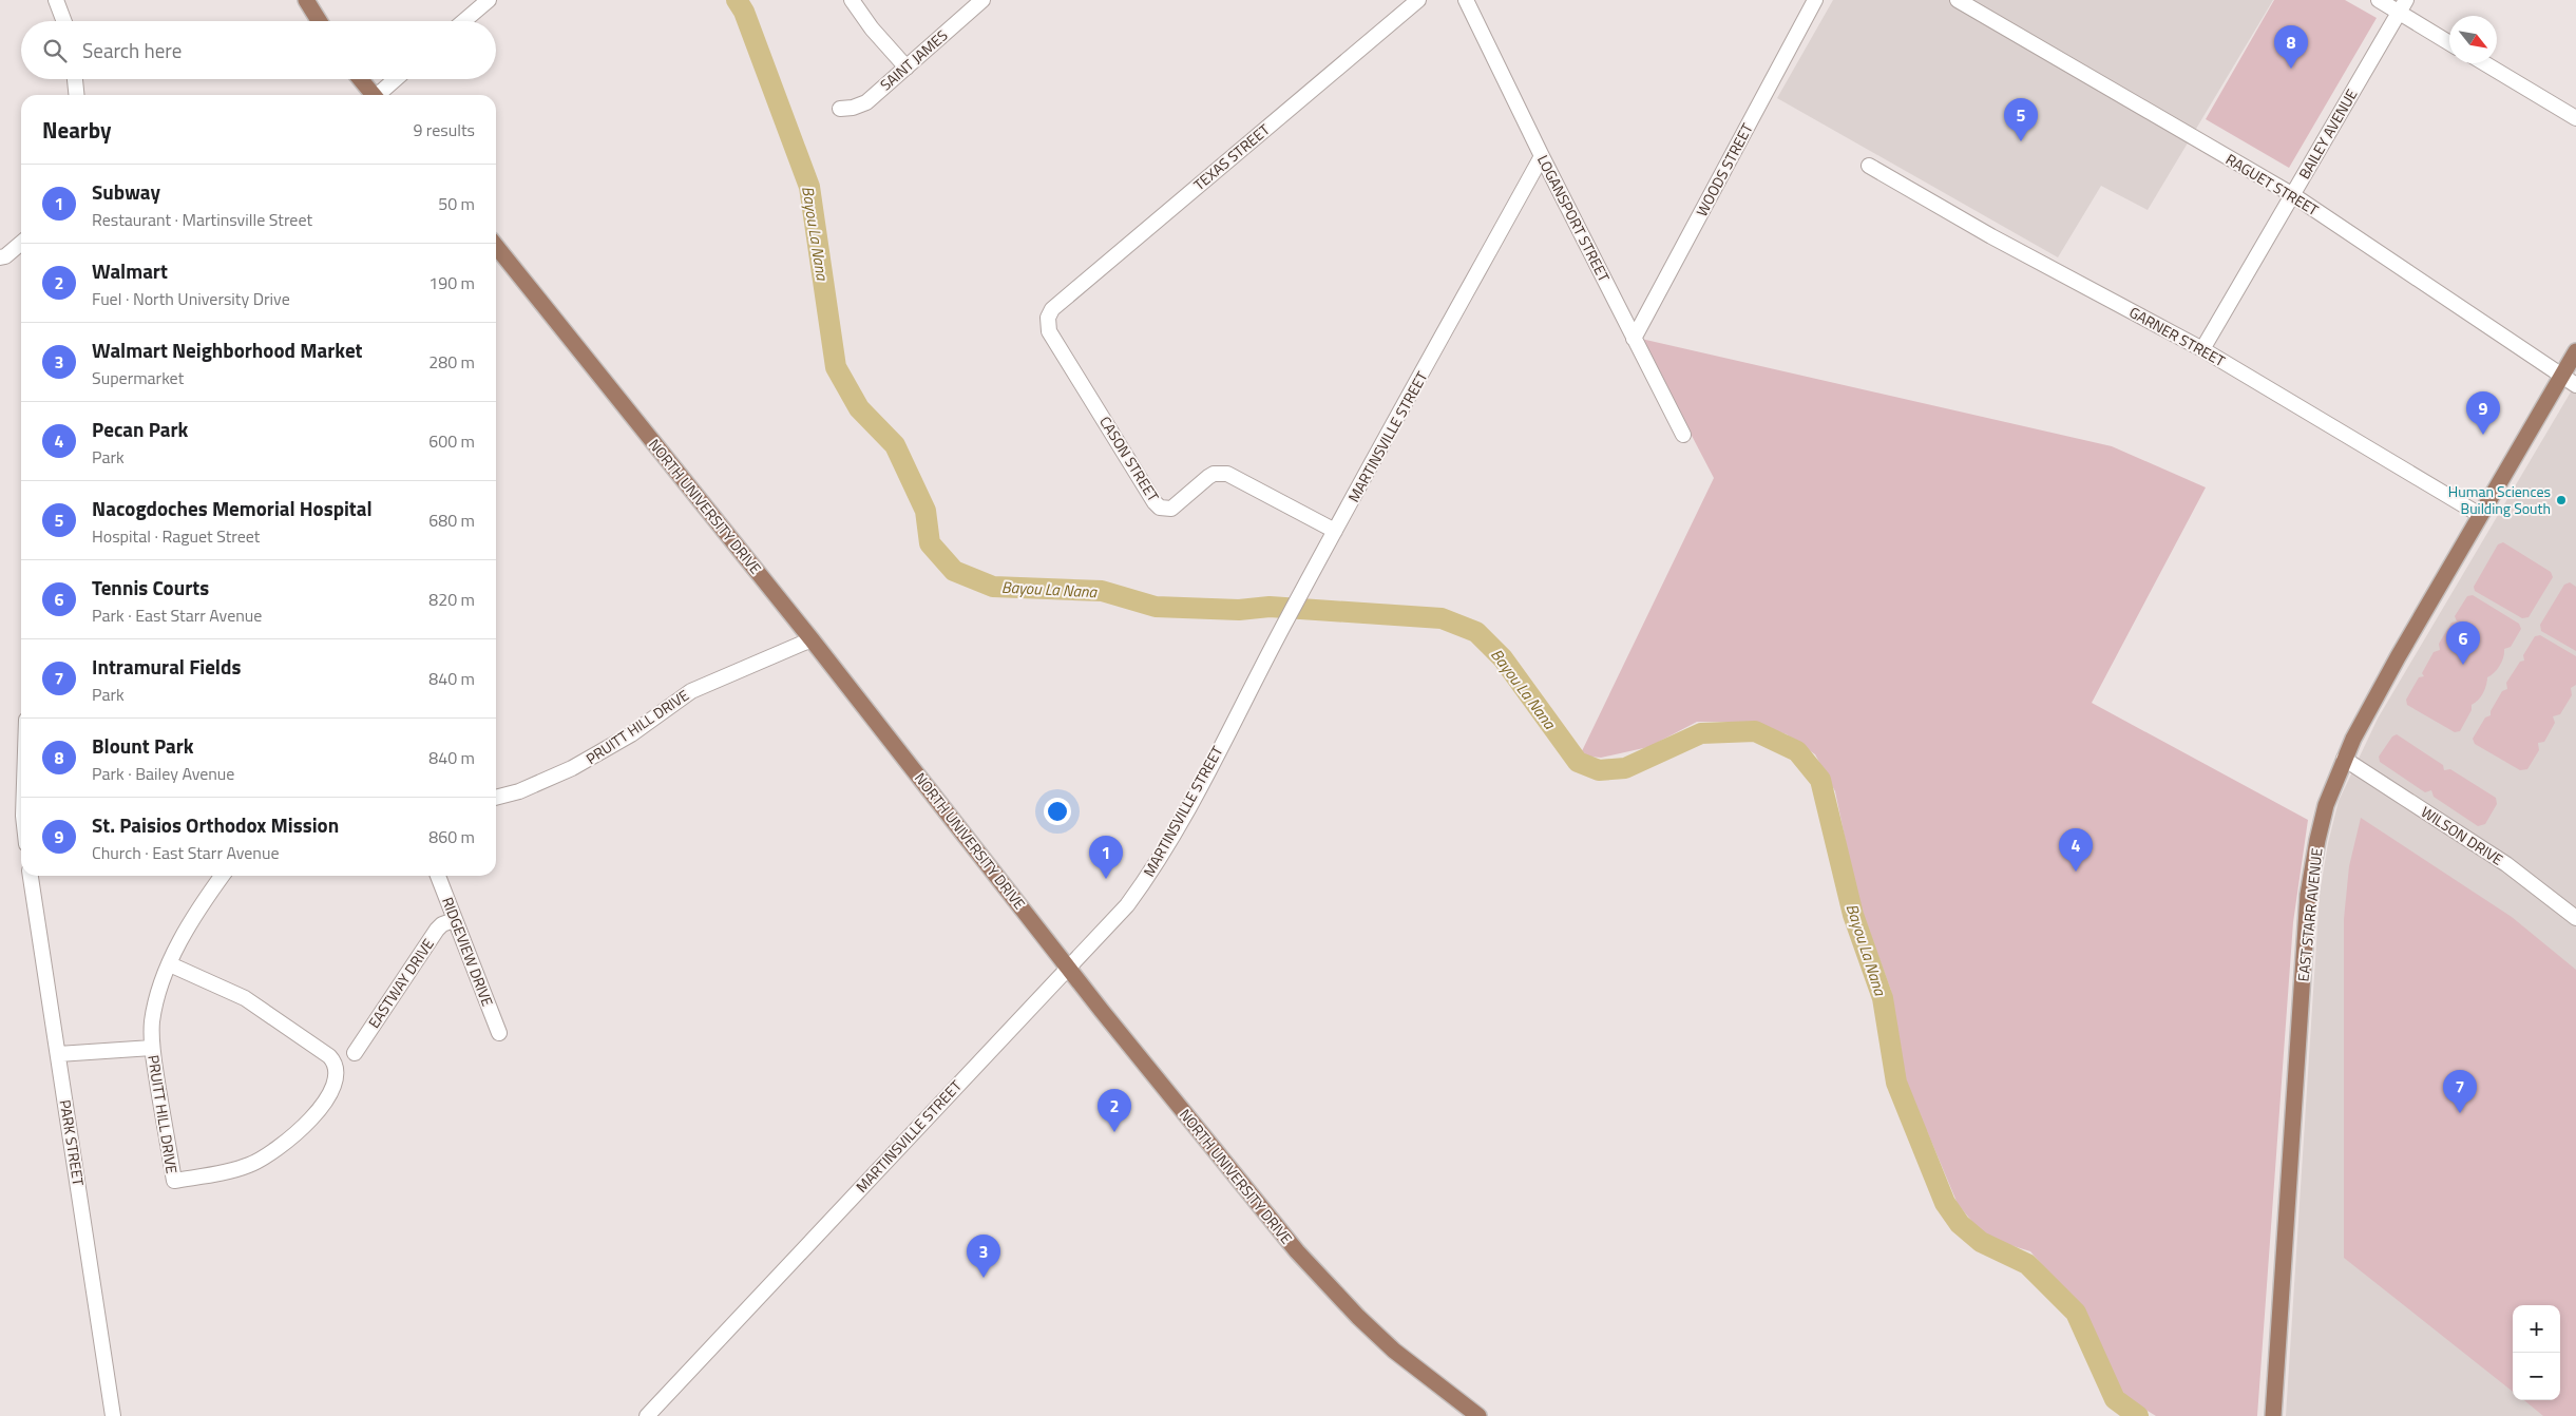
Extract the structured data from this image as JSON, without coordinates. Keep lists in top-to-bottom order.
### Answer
{
  "streets": {
    "main road": ["NORTH UNIVERSITY DRIVE", "EAST STARR AVENUE"],
    "street": [
      "SAINT JAMES",
      "BAILEY AVENUE",
      "TEXAS STREET",
      "WOODS STREET",
      "RAGUET STREET",
      "LOGANSPORT STREET",
      "GARNER STREET",
      "MARTINSVILLE STREET",
      "CASON STREET",
      "PRUITT HILL DRIVE",
      "WILSON DRIVE",
      "RIDGEVIEW DRIVE",
      "EASTWAY DRIVE",
      "PARK STREET"
    ]
  },
  "crossings": [
    ["BAILEY AVENUE", "RAGUET STREET"],
    ["BAILEY AVENUE", "GARNER STREET"],
    ["TEXAS STREET", "CASON STREET"],
    ["WOODS STREET", "LOGANSPORT STREET"],
    ["RAGUET STREET", "EAST STARR AVENUE"],
    ["LOGANSPORT STREET", "MARTINSVILLE STREET"],
    ["GARNER STREET", "EAST STARR AVENUE"],
    ["MARTINSVILLE STREET", "CASON STREET"],
    ["MARTINSVILLE STREET", "NORTH UNIVERSITY DRIVE"],
    ["NORTH UNIVERSITY DRIVE", "PRUITT HILL DRIVE"],
    ["PRUITT HILL DRIVE", "PARK STREET"],
    ["WILSON DRIVE", "EAST STARR AVENUE"],
    ["RIDGEVIEW DRIVE", "EASTWAY DRIVE"]
  ],
  "water": ["Bayou La Nana"],
  "places": ["Human Sciences Building South"],
  "north": "bottom right",
  "page": {
    "search": "Search here",
    "pins": [
      "8",
      "5",
      "9",
      "6",
      "4",
      "1",
      "7",
      "2",
      "3"
    ],
    "heading": ["Nearby", "9 results"],
    "list": [
      {
        "mark": "1",
        "name": "Subway",
        "note": "Restaurant · Martinsville Street",
        "value": "50 m"
      },
      {
        "mark": "2",
        "name": "Walmart",
        "note": "Fuel · North University Drive",
        "value": "190 m"
      },
      {
        "mark": "3",
        "name": "Walmart Neighborhood Market",
        "note": "Supermarket",
        "value": "280 m"
      },
      {
        "mark": "4",
        "name": "Pecan Park",
        "note": "Park",
        "value": "600 m"
      },
      {
        "mark": "5",
        "name": "Nacogdoches Memorial Hospital",
        "note": "Hospital · Raguet Street",
        "value": "680 m"
      },
      {
        "mark": "6",
        "name": "Tennis Courts",
        "note": "Park · East Starr Avenue",
        "value": "820 m"
      },
      {
        "mark": "7",
        "name": "Intramural Fields",
        "note": "Park",
        "value": "840 m"
      },
      {
        "mark": "8",
        "name": "Blount Park",
        "note": "Park · Bailey Avenue",
        "value": "840 m"
      },
      {
        "mark": "9",
        "name": "St. Paisios Orthodox Mission",
        "note": "Church · East Starr Avenue",
        "value": "860 m"
      }
    ],
    "map_buttons": ["+", "−"]
  }
}
